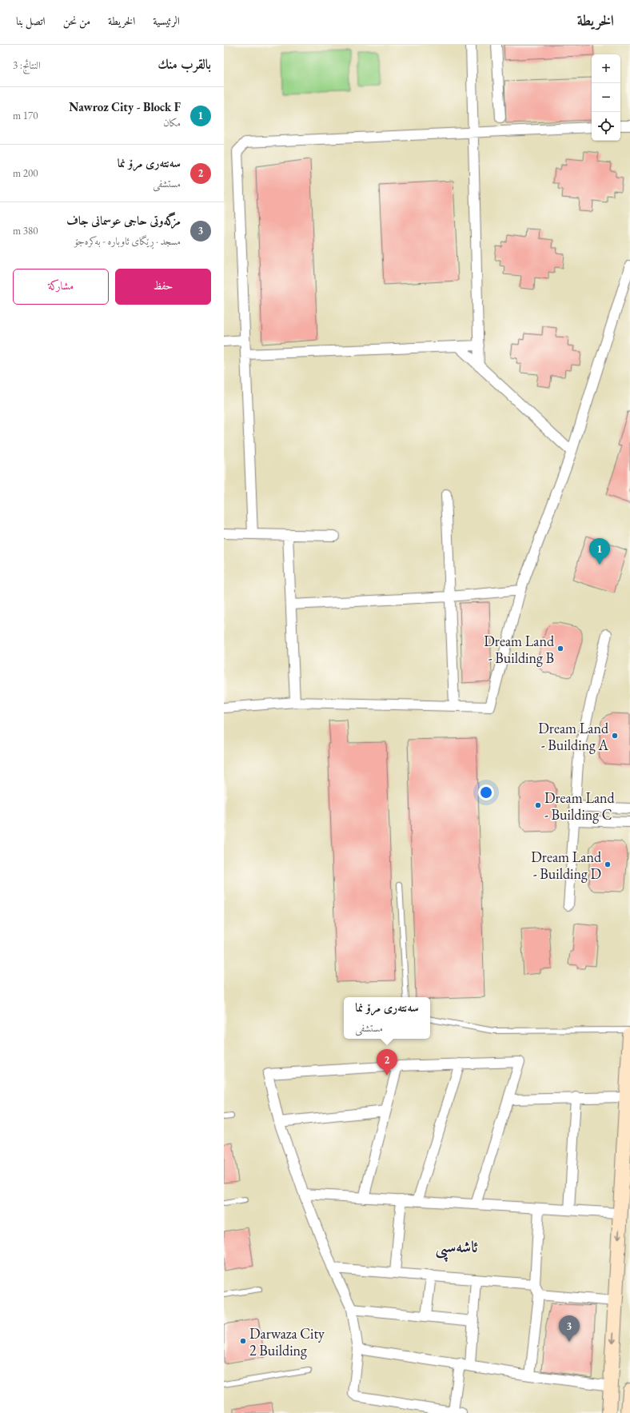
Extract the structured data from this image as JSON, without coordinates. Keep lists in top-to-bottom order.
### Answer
{
  "districts": ["ئاشەسپی"],
  "places": [
    "Dream Land - Building B",
    "Dream Land - Building A",
    "Dream Land - Building C",
    "Dream Land - Building D",
    "Darwaza City 2 Building"
  ],
  "page": {
    "header": "الخريطة",
    "nav": [
      "الرئيسية",
      "الخريطة",
      "من نحن",
      "اتصل بنا"
    ],
    "heading": ["بالقرب منك", "النتائج: 3"],
    "map_buttons": ["+", "−"],
    "list": [
      {
        "mark": "1",
        "name": "Nawroz City - Block F",
        "note": "مكان",
        "value": "170 m"
      },
      {
        "mark": "2",
        "name": "سەنتەرى مرۆ نما",
        "note": "مستشفى",
        "value": "200 m"
      },
      {
        "mark": "3",
        "name": "مزگەوتی حاجی عوسمانی جاف",
        "note": "مسجد · ڕێگای ئاوبارە - بەکرەجۆ",
        "value": "380 m"
      }
    ],
    "buttons": ["حفظ", "مشاركة"],
    "pins": ["1", "2", "3"],
    "popup": ["سەنتەرى مرۆ نما", "مستشفى"]
  }
}
